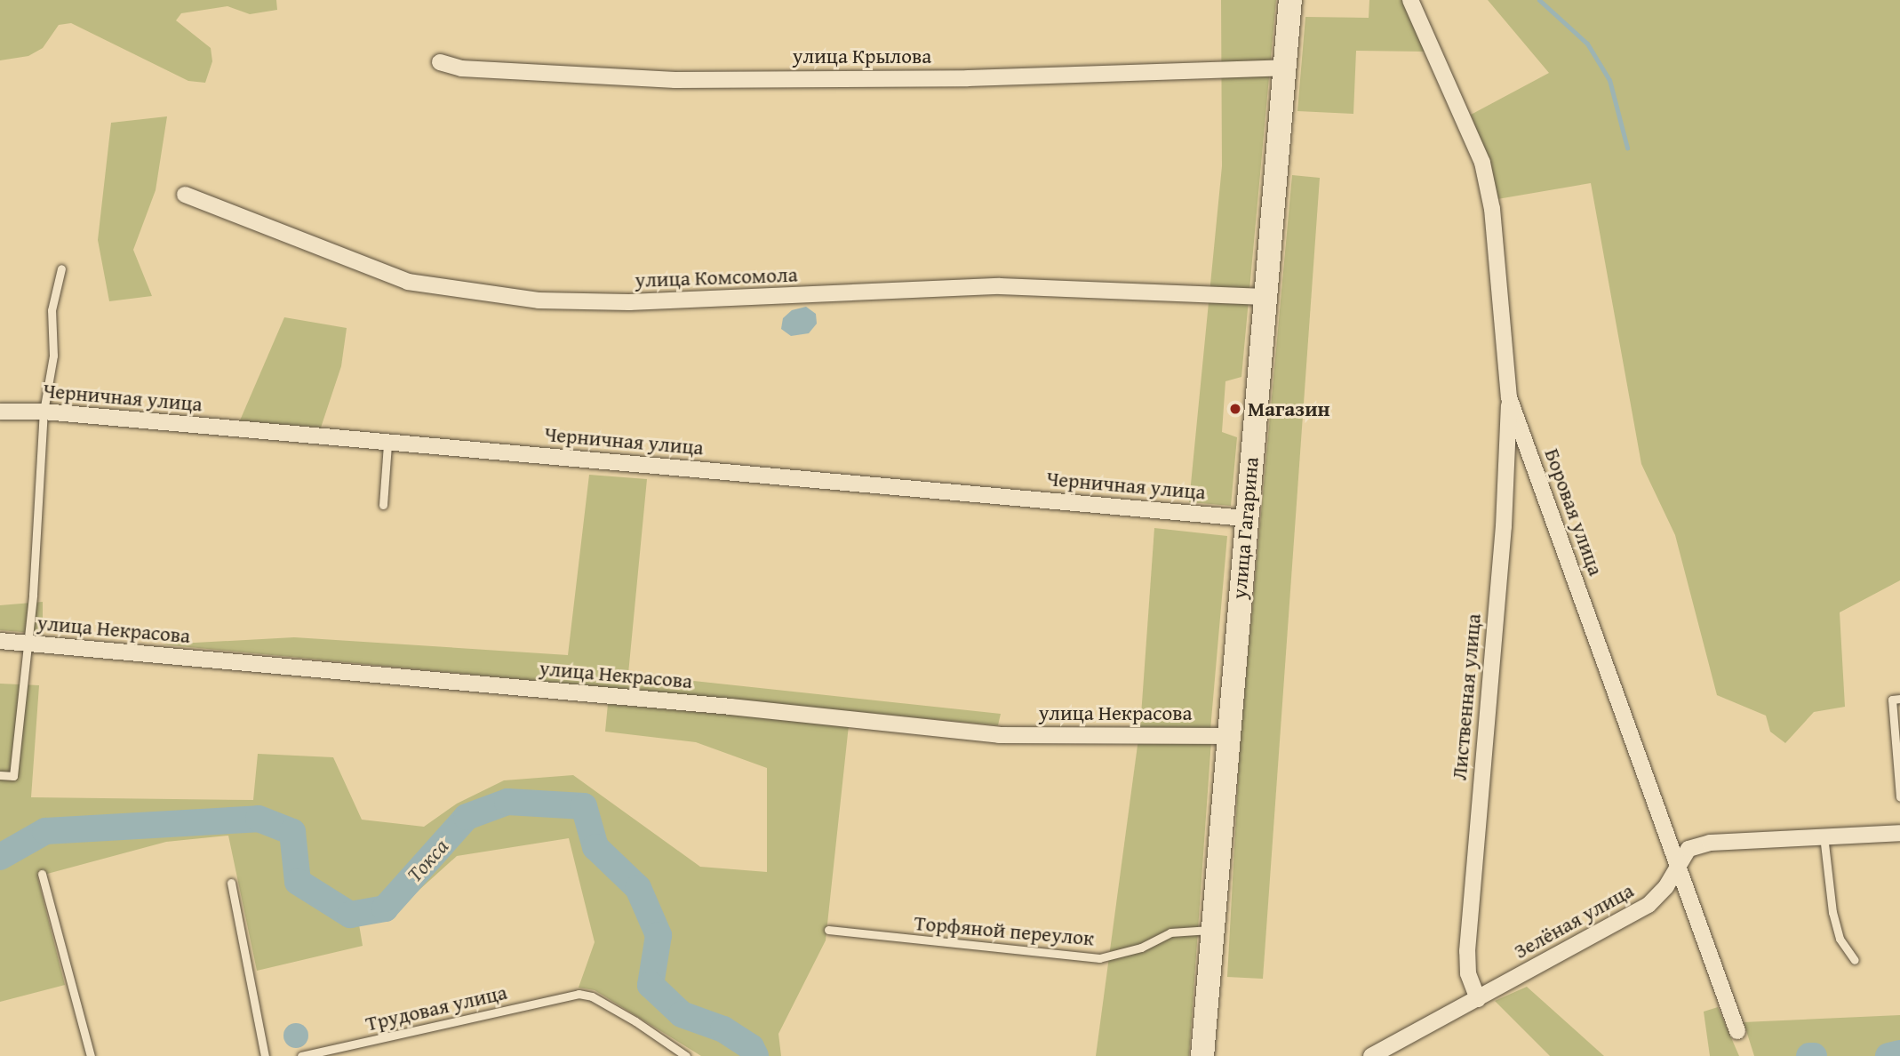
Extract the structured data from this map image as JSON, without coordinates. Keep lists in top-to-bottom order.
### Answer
{
  "streets": {
    "main road": ["улица Гагарина"],
    "street": [
      "улица Крылова",
      "улица Комсомола",
      "Черничная улица",
      "Боровая улица",
      "улица Некрасова",
      "Лиственная улица",
      "Зелёная улица"
    ],
    "lane": ["Торфяной переулок", "Трудовая улица"]
  },
  "crossings": [
    ["улица Крылова", "улица Гагарина"],
    ["улица Комсомола", "улица Гагарина"],
    ["Черничная улица", "улица Гагарина"],
    ["Боровая улица", "Лиственная улица"],
    ["Боровая улица", "Зелёная улица"],
    ["улица Гагарина", "улица Некрасова"],
    ["улица Гагарина", "Торфяной переулок"],
    ["Лиственная улица", "Зелёная улица"]
  ],
  "water": ["Токса"],
  "places": ["Магазин"]
}
